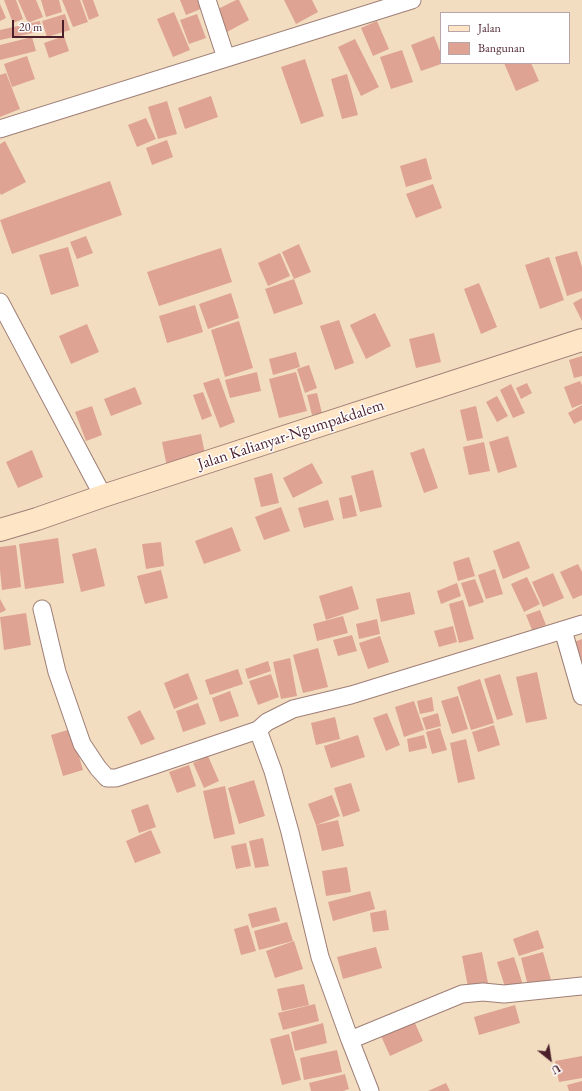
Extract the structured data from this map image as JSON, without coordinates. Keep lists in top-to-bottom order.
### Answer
{
  "streets": {
    "street": ["Jalan Kalianyar-Ngumpakdalem"]
  },
  "legend": ["Jalan", "Bangunan"],
  "scale_bar": "20 m",
  "north": "bottom right"
}
